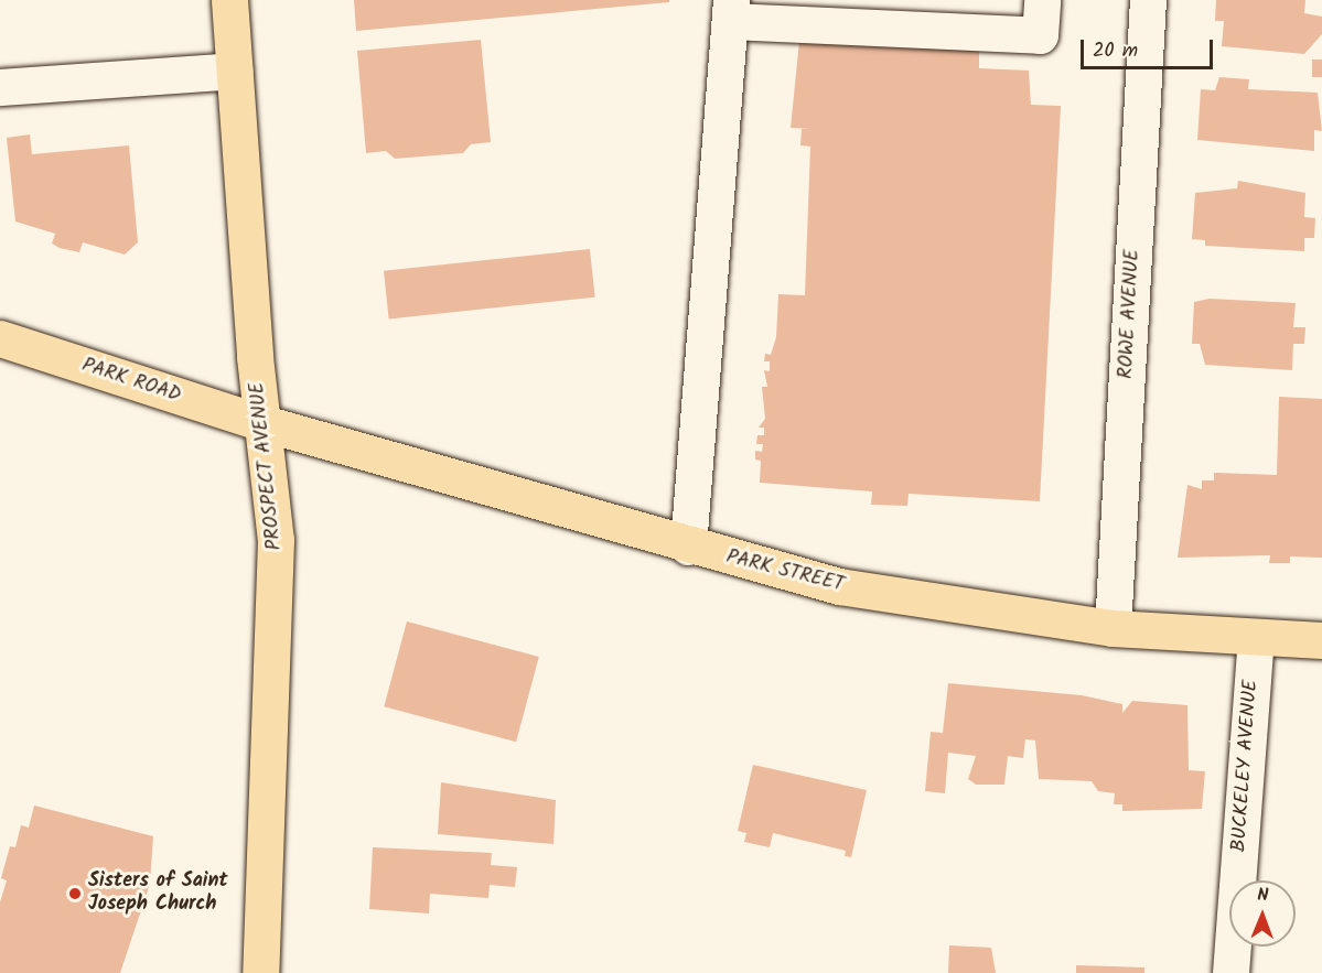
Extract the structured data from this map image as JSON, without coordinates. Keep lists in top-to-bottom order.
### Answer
{
  "streets": {
    "main road": ["PARK ROAD", "PROSPECT AVENUE", "PARK STREET"],
    "street": ["ROWE AVENUE", "BUCKELEY AVENUE"]
  },
  "crossings": [
    ["ROWE AVENUE", "PARK STREET"],
    ["PARK ROAD", "PROSPECT AVENUE"],
    ["PARK ROAD", "PARK STREET"],
    ["PROSPECT AVENUE", "PARK STREET"],
    ["PARK STREET", "BUCKELEY AVENUE"]
  ],
  "places": ["Sisters of Saint Joseph Church"],
  "scale_bar": "20 m",
  "north": "top"
}
